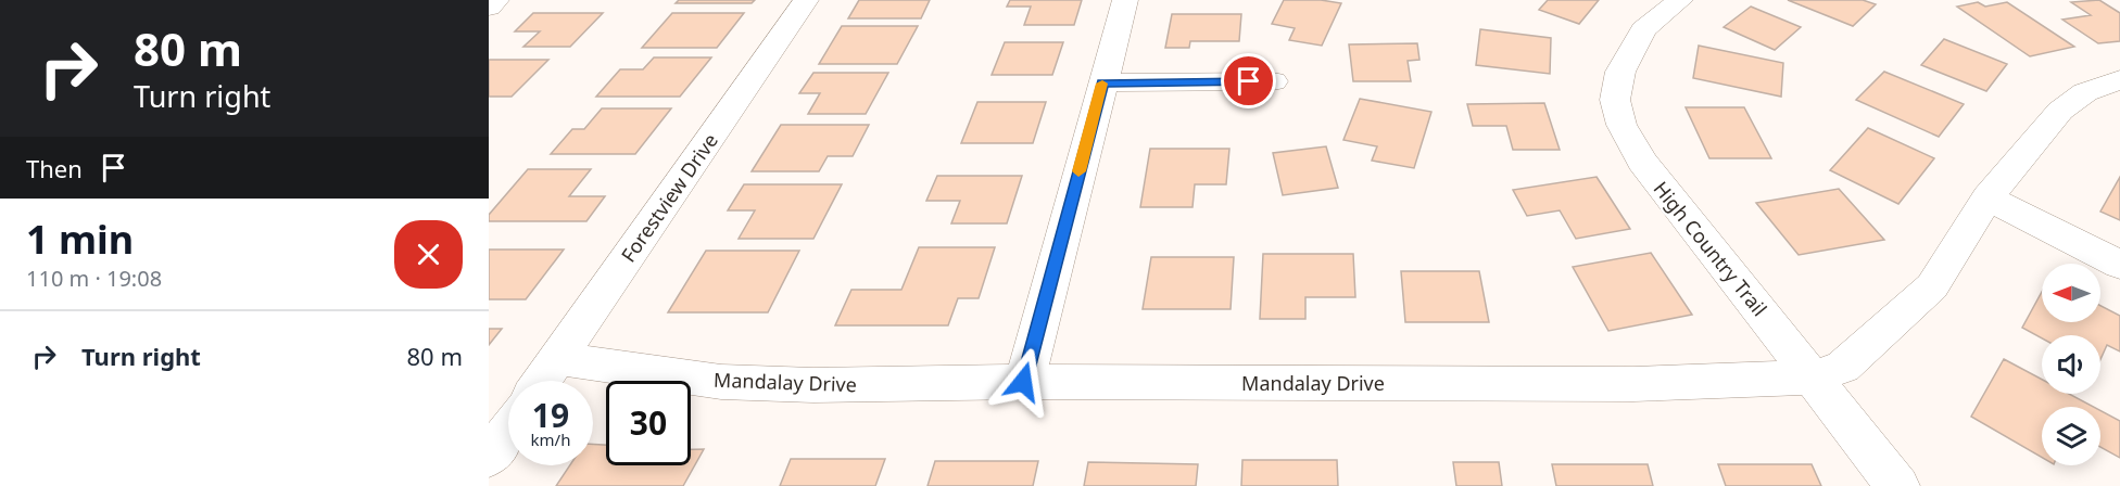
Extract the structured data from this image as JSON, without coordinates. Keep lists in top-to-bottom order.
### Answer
{
  "streets": {
    "street": ["Forestview Drive", "High Country Trail", "Mandalay Drive"]
  },
  "crossings": [
    ["Forestview Drive", "Mandalay Drive"],
    ["High Country Trail", "Mandalay Drive"]
  ],
  "north": "left",
  "page": {
    "turn": ["80 m", "Turn right"],
    "then": "Then",
    "heading": ["1 min", "110 m · 19:08"],
    "list": [
      {
        "name": "Turn right",
        "value": "80 m"
      }
    ],
    "speed": "19 km/h",
    "limit": "30"
  }
}
